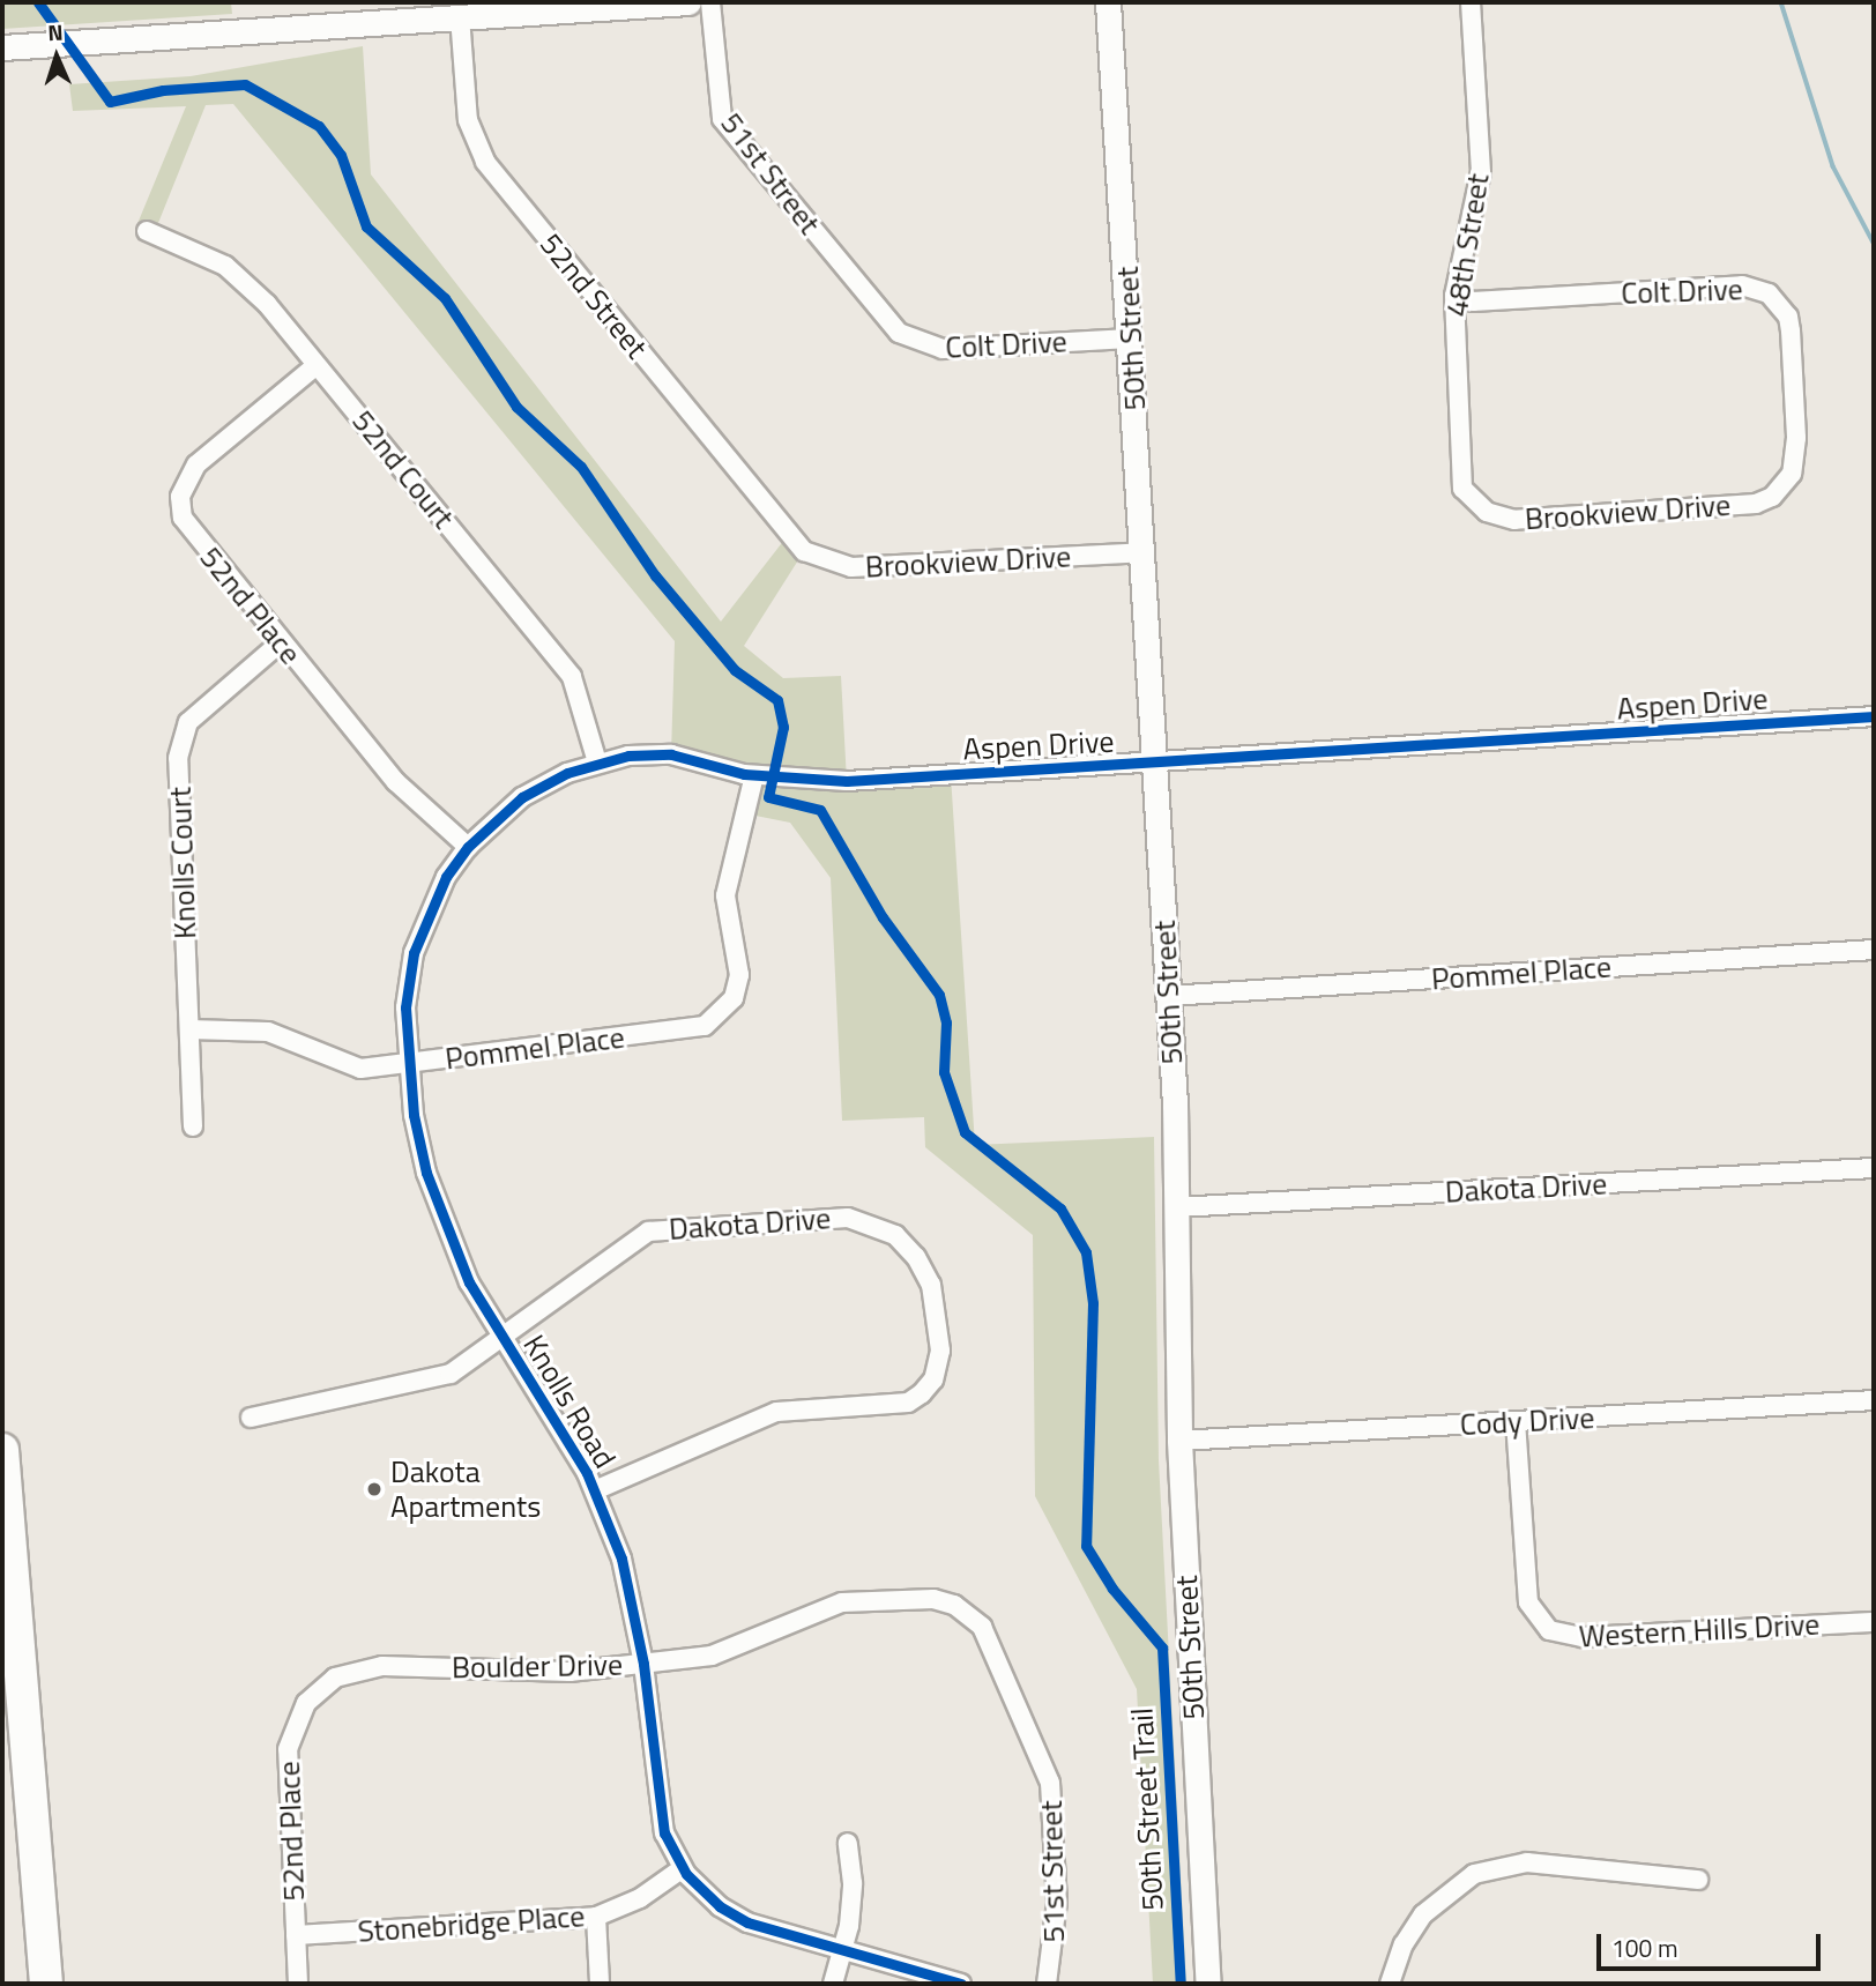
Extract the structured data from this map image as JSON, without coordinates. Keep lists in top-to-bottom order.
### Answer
{
  "streets": {
    "main road": ["50th Street"],
    "street": [
      "51st Street",
      "48th Street",
      "Colt Drive",
      "52nd Street",
      "52nd Court",
      "Brookview Drive",
      "52nd Place",
      "Aspen Drive",
      "Knolls Court",
      "Pommel Place",
      "Dakota Drive",
      "Knolls Road",
      "Cody Drive",
      "Western Hills Drive",
      "Boulder Drive",
      "Stonebridge Place"
    ],
    "cycle path": ["50th Street Trail"]
  },
  "crossings": [
    ["51st Street", "Colt Drive"],
    ["51st Street", "Boulder Drive"],
    ["48th Street", "Colt Drive"],
    ["48th Street", "Brookview Drive"],
    ["Colt Drive", "50th Street"],
    ["Colt Drive", "Brookview Drive"],
    ["52nd Street", "Brookview Drive"],
    ["50th Street", "Brookview Drive"],
    ["50th Street", "Aspen Drive"],
    ["50th Street", "Pommel Place"],
    ["50th Street", "Dakota Drive"],
    ["50th Street", "Cody Drive"],
    ["52nd Court", "52nd Place"],
    ["52nd Court", "Aspen Drive"],
    ["52nd Place", "Aspen Drive"],
    ["52nd Place", "Knolls Court"],
    ["52nd Place", "Boulder Drive"],
    ["52nd Place", "Stonebridge Place"],
    ["Aspen Drive", "Pommel Place"],
    ["Aspen Drive", "Knolls Road"],
    ["Knolls Court", "Pommel Place"],
    ["Pommel Place", "Knolls Road"],
    ["Dakota Drive", "Knolls Road"],
    ["Knolls Road", "Boulder Drive"],
    ["Knolls Road", "Stonebridge Place"],
    ["Cody Drive", "Western Hills Drive"]
  ],
  "places": ["Dakota Apartments"],
  "scale_bar": "100 m",
  "north": "top"
}
